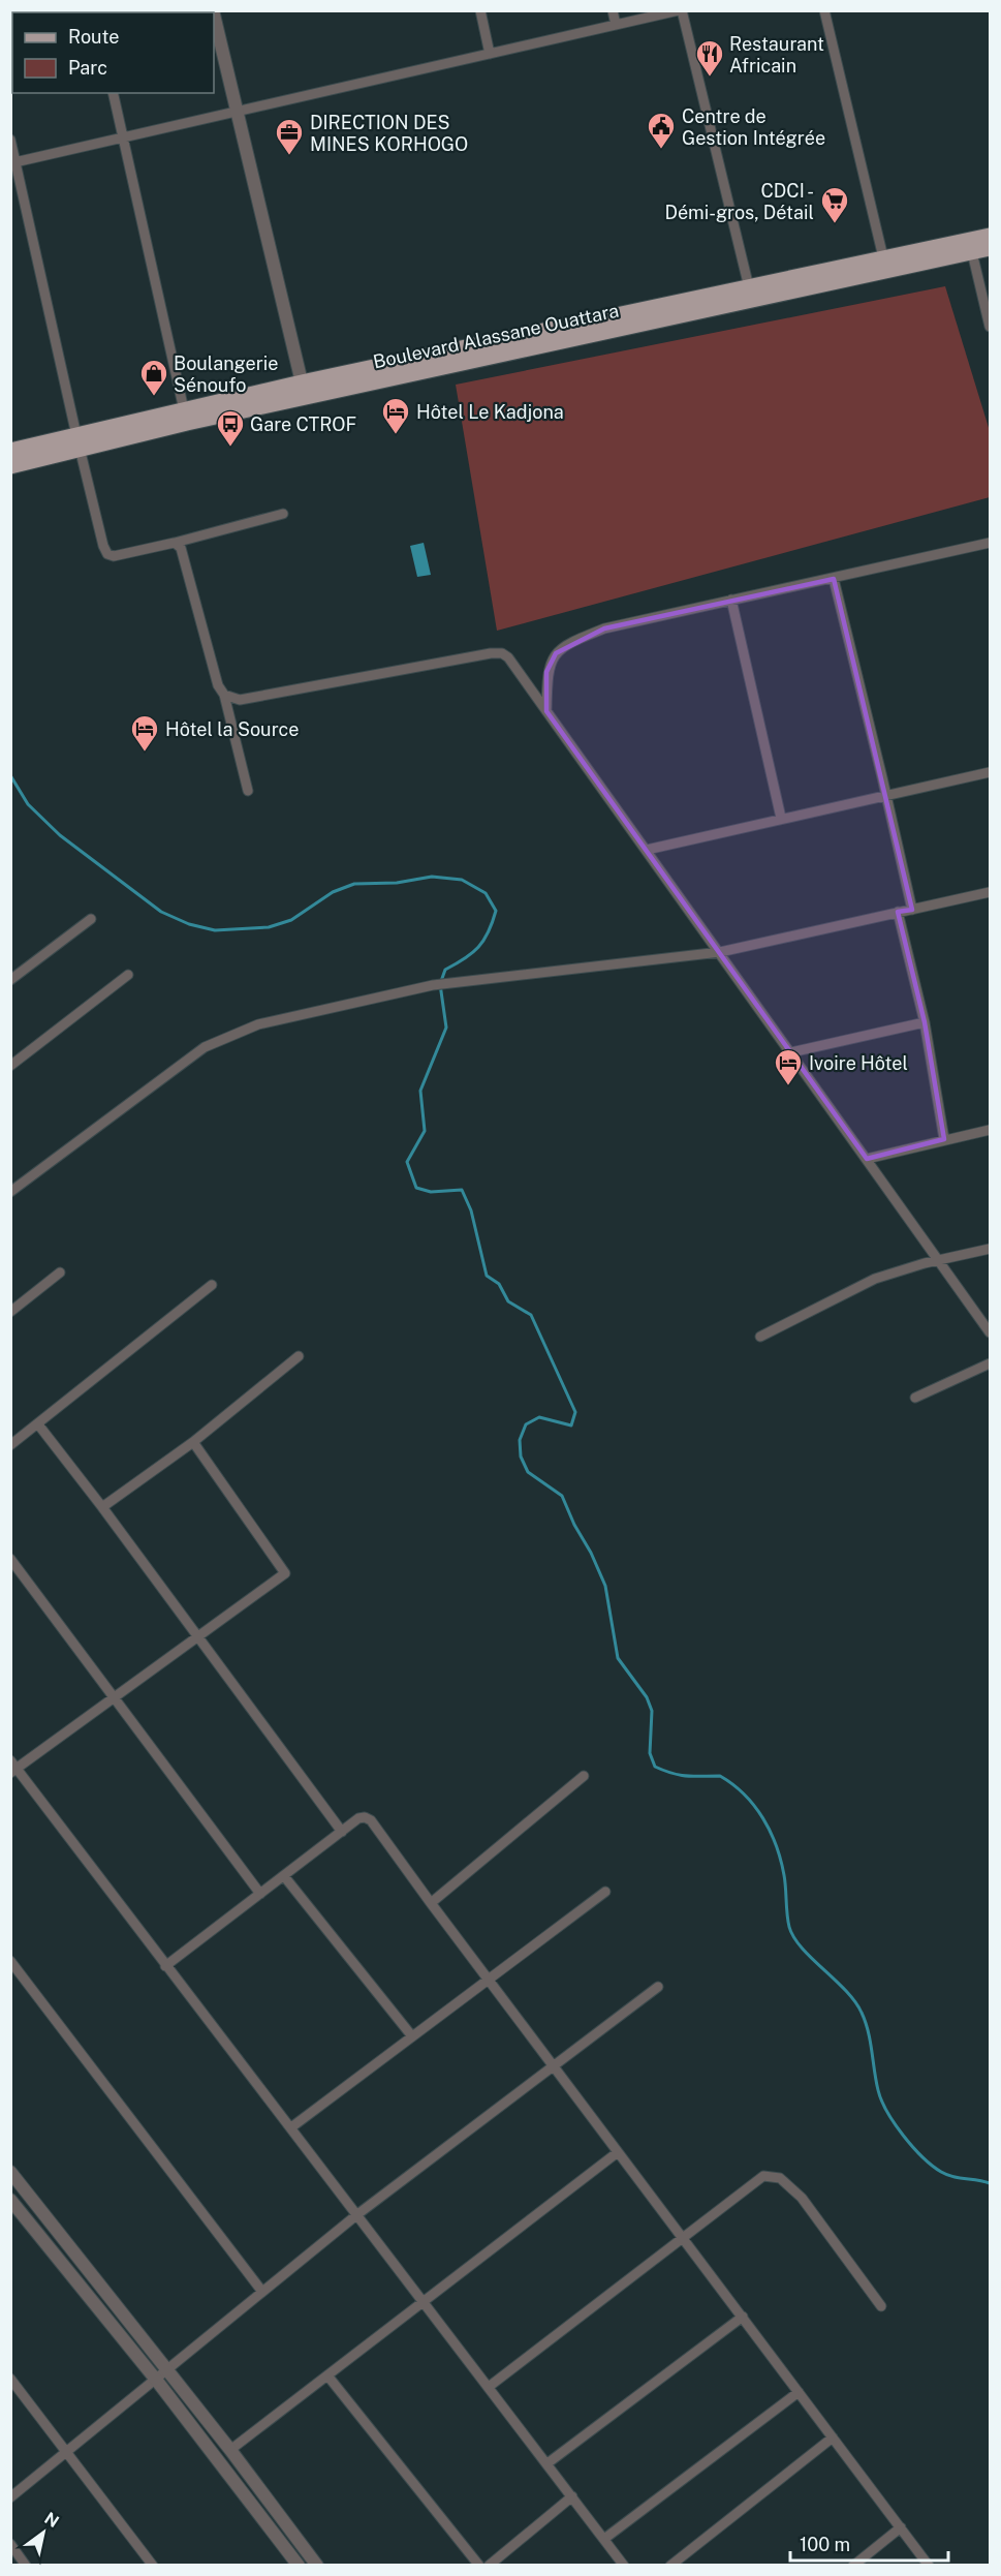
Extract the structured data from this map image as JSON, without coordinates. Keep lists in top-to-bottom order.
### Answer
{
  "streets": {
    "main road": ["Boulevard Alassane Ouattara"]
  },
  "places": {
    "restaurant": ["Restaurant Africain"],
    "public building": ["Centre de Gestion Intégrée"],
    "office": ["DIRECTION DES MINES KORHOGO"],
    "supermarket": ["CDCI - Démi-gros, Détail"],
    "shop": ["Boulangerie Sénoufo"],
    "hotel": ["Hôtel Le Kadjona", "Hôtel la Source", "Ivoire Hôtel"],
    "bus stop": ["Gare CTROF"]
  },
  "legend": ["Route", "Parc"],
  "scale_bar": "100 m",
  "north": "top right"
}
